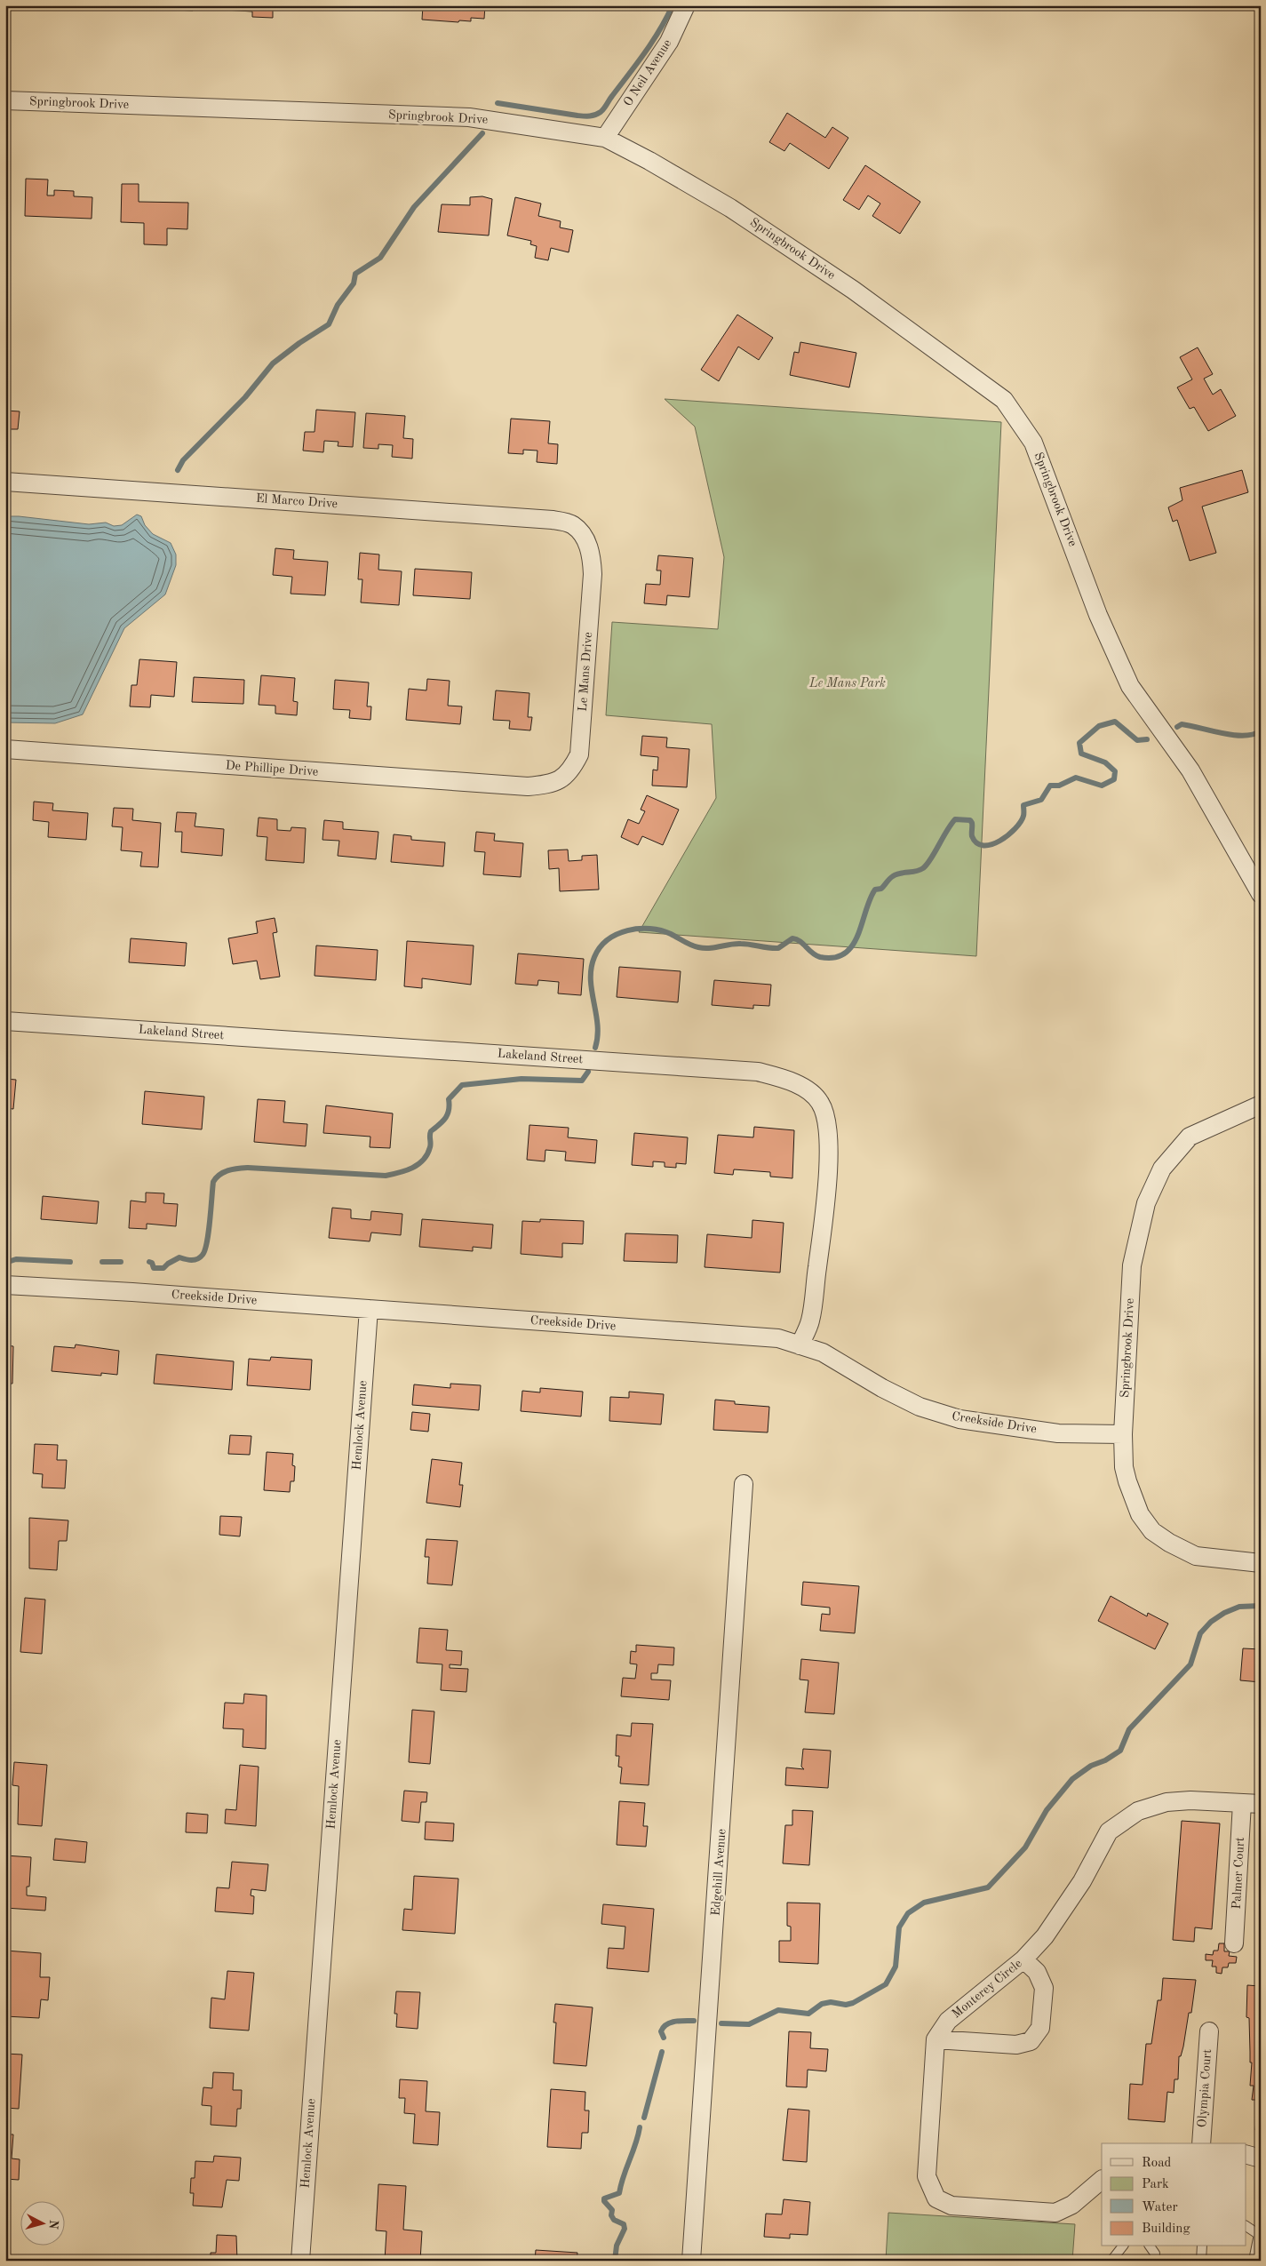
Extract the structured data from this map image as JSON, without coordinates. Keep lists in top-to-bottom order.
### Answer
{
  "streets": {
    "street": [
      "O Neil Avenue",
      "Springbrook Drive",
      "El Marco Drive",
      "Le Mans Drive",
      "De Phillipe Drive",
      "Lakeland Street",
      "Creekside Drive",
      "Hemlock Avenue",
      "Edgehill Avenue",
      "Palmer Court",
      "Monterey Circle",
      "Olympia Court"
    ]
  },
  "crossings": [
    ["O Neil Avenue", "Springbrook Drive"],
    ["Springbrook Drive", "Creekside Drive"],
    ["El Marco Drive", "Le Mans Drive"],
    ["Le Mans Drive", "De Phillipe Drive"],
    ["Lakeland Street", "Creekside Drive"],
    ["Creekside Drive", "Hemlock Avenue"],
    ["Palmer Court", "Monterey Circle"]
  ],
  "parks": ["Le Mans Park"],
  "legend": [
    "Road",
    "Park",
    "Water",
    "Building"
  ],
  "north": "right"
}
